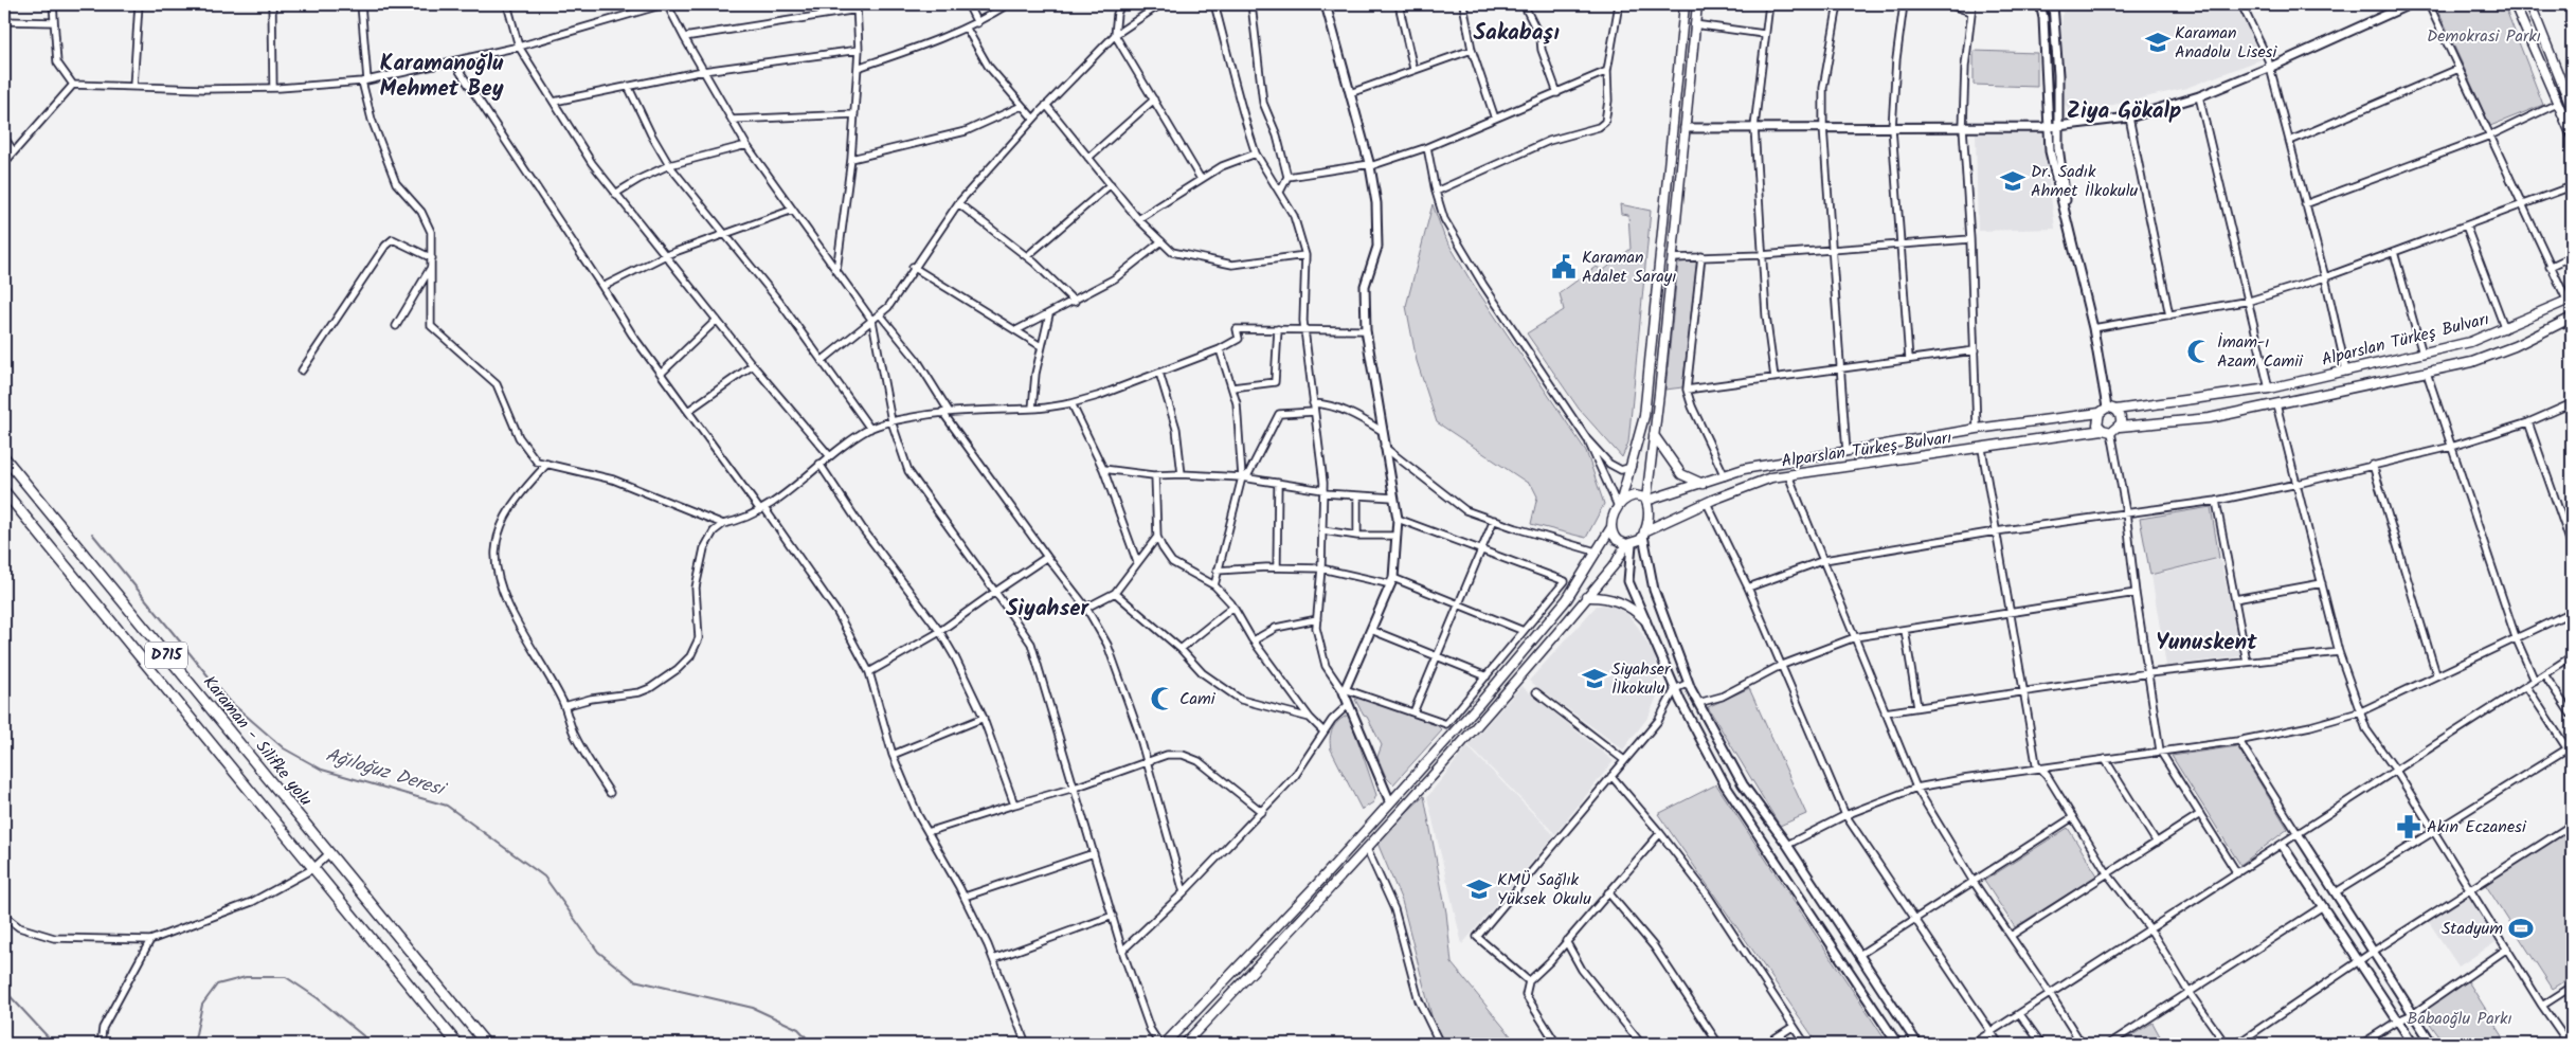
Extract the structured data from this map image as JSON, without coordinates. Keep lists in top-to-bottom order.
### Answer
{
  "streets": {
    "highway": ["D715", "Karaman - Silifke yolu"],
    "main road": ["Alparslan Türkeş Bulvarı"]
  },
  "districts": [
    "Sakabaşı",
    "Karamanoğlu Mehmet Bey",
    "Ziya Gökalp",
    "Siyahser",
    "Yunuskent"
  ],
  "water": ["Ağıloğuz Deresi"],
  "parks": ["Demokrasi Parkı", "Babaoğlu Parkı"],
  "places": {
    "school or university": [
      "Karaman Anadolu Lisesi",
      "Dr. Sadık Ahmet İlkokulu",
      "Siyahser İlkokulu",
      "KMÜ Sağlık Yüksek Okulu"
    ],
    "public building": ["Karaman Adalet Sarayı"],
    "mosque": ["İmam-ı Azam Camii", "Cami"],
    "pharmacy": ["Akın Eczanesi"],
    "sports": ["Stadyum"]
  }
}
